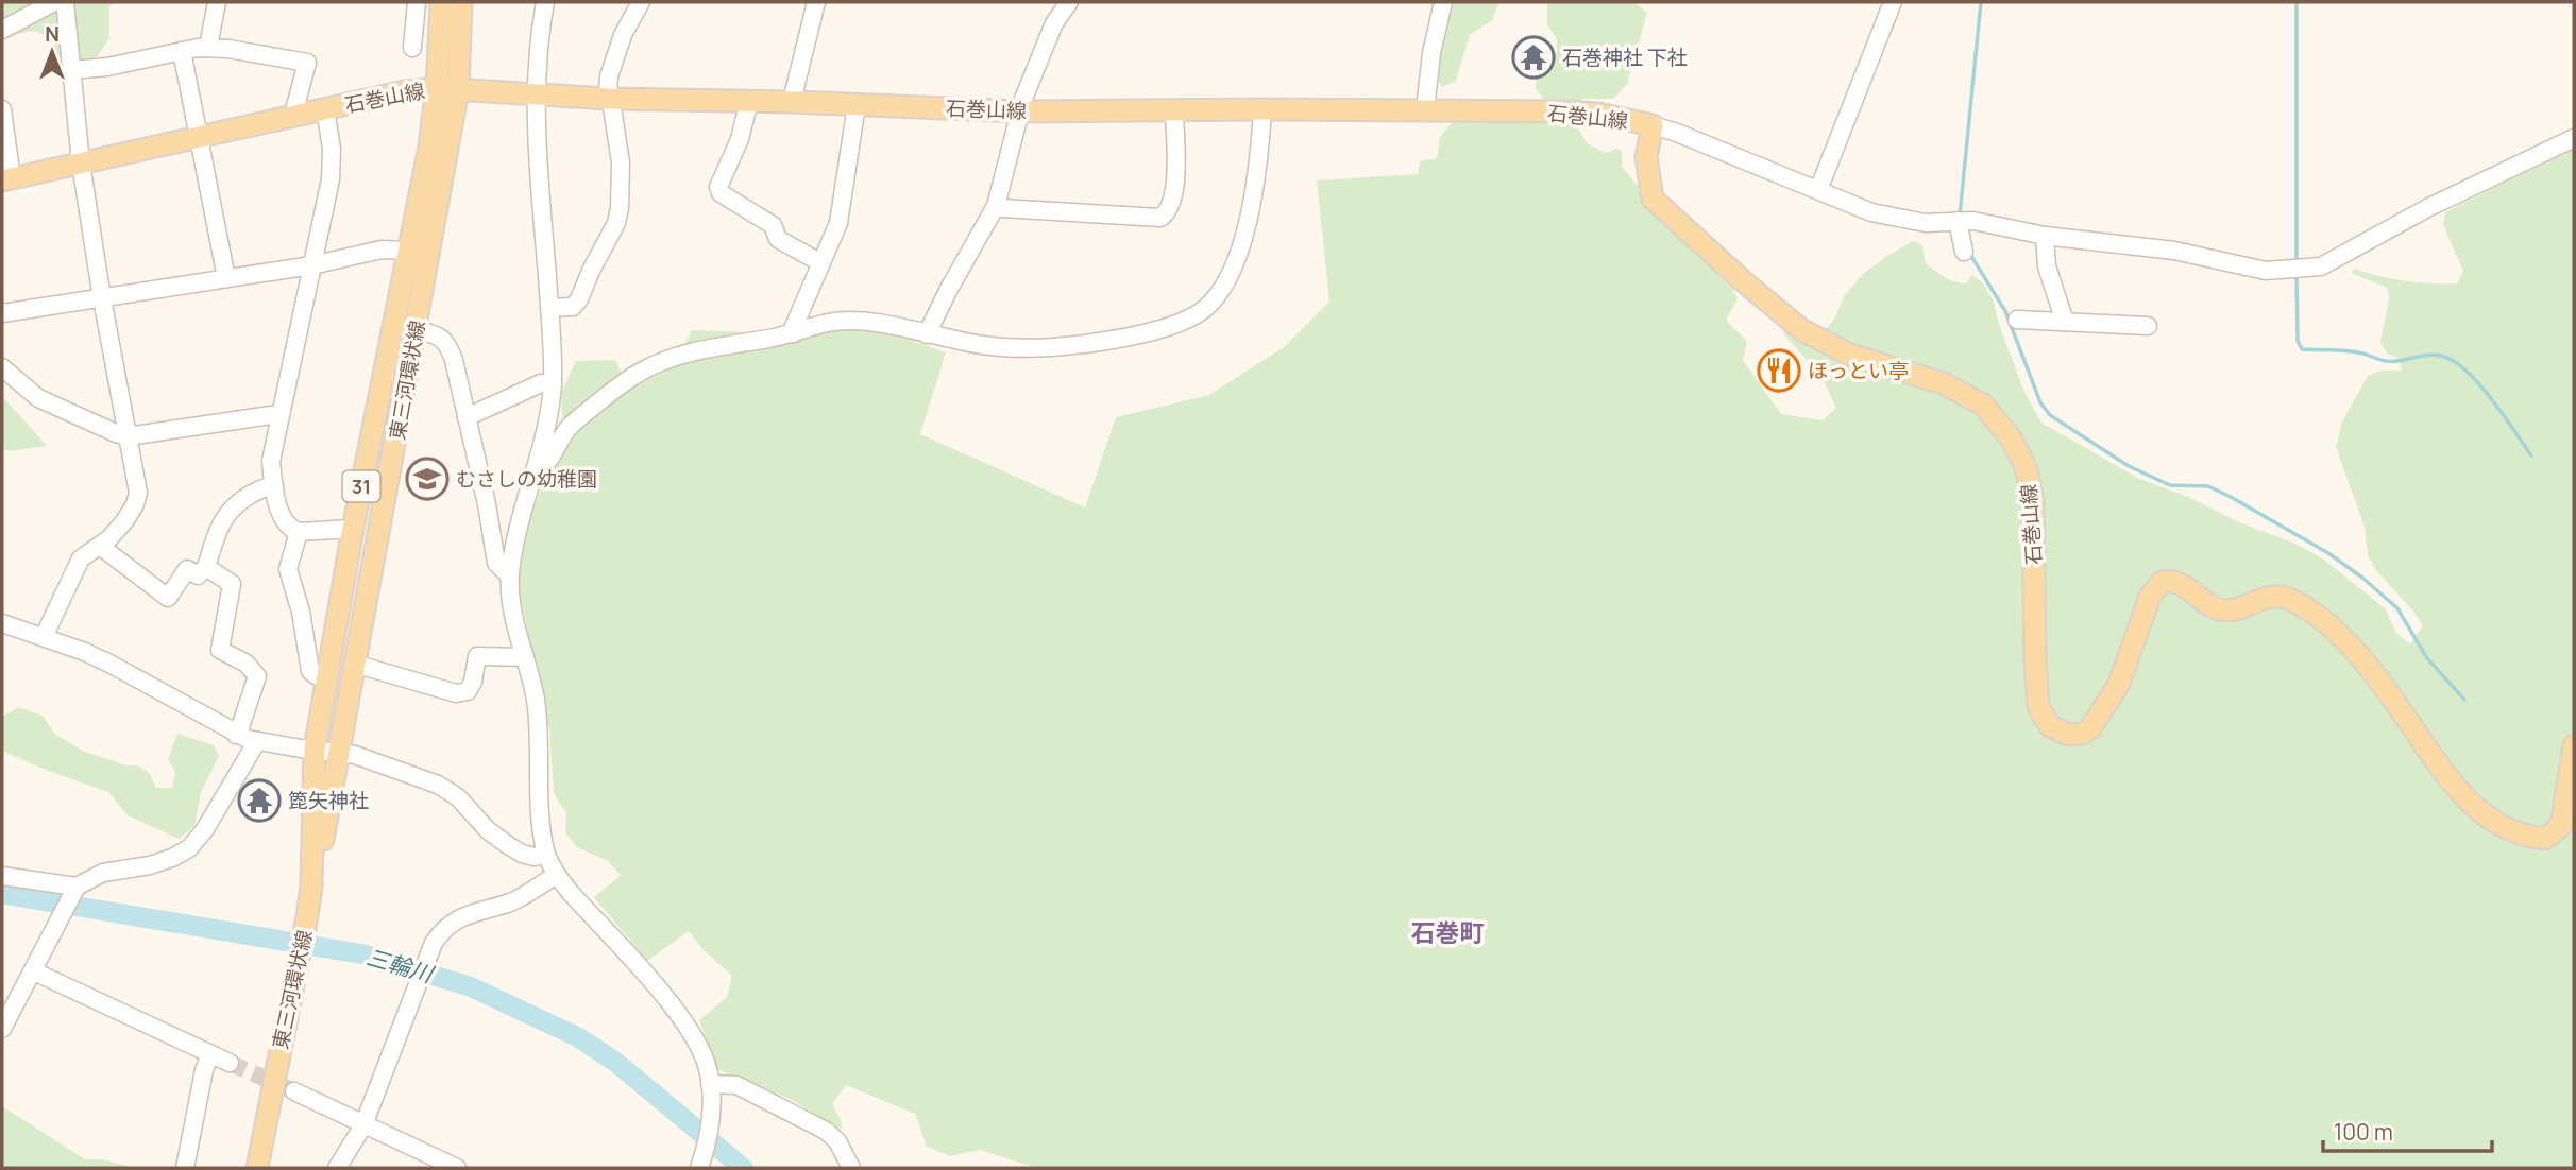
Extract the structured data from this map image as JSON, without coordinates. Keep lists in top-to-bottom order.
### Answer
{
  "streets": {
    "main road": ["石巻山線", "東三河環状線", "31"]
  },
  "crossings": [
    ["石巻山線", "東三河環状線"]
  ],
  "districts": ["石巻町"],
  "water": ["三輪川"],
  "places": {
    "temple": ["石巻神社 下社", "箆矢神社"],
    "restaurant": ["ほっとい亭"],
    "school or university": ["むさしの幼稚園"]
  },
  "scale_bar": "100 m",
  "north": "top"
}
